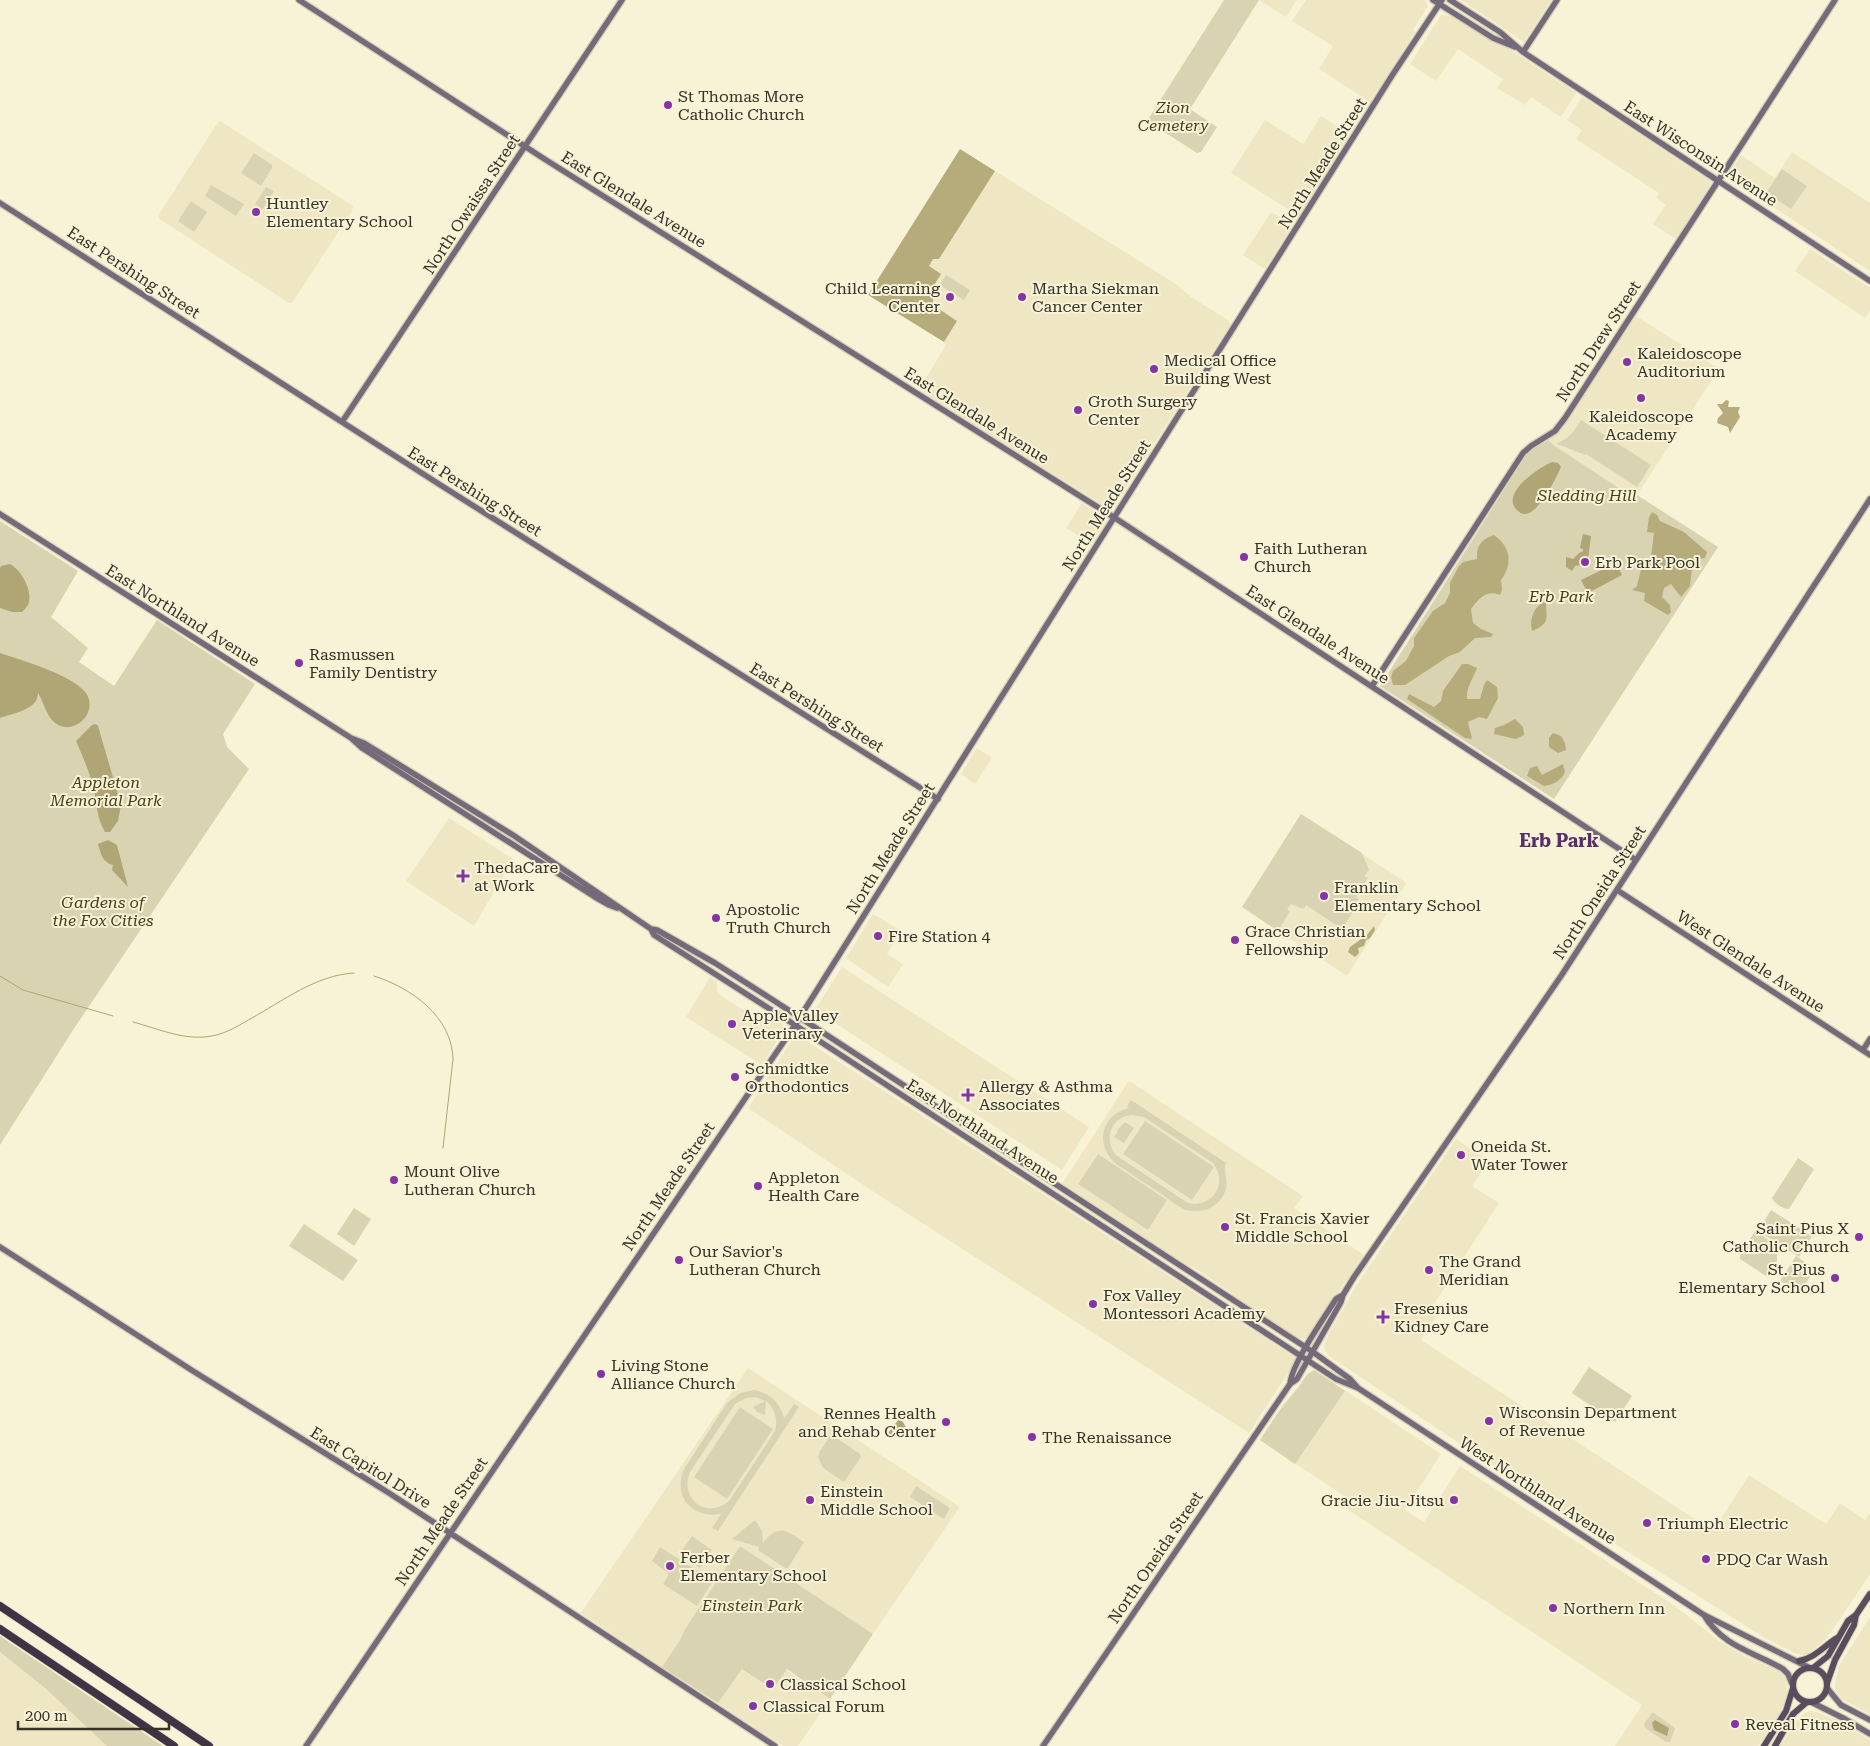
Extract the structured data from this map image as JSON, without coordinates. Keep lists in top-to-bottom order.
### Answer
{
  "streets": {
    "main road": [
      "East Wisconsin Avenue",
      "North Meade Street",
      "East Glendale Avenue",
      "North Owaissa Street",
      "East Pershing Street",
      "North Drew Street",
      "East Northland Avenue",
      "North Oneida Street",
      "West Glendale Avenue",
      "East Capitol Drive",
      "West Northland Avenue"
    ]
  },
  "crossings": [
    ["East Wisconsin Avenue", "North Meade Street"],
    ["East Wisconsin Avenue", "North Drew Street"],
    ["North Meade Street", "East Glendale Avenue"],
    ["North Meade Street", "East Pershing Street"],
    ["North Meade Street", "East Northland Avenue"],
    ["North Meade Street", "East Capitol Drive"],
    ["East Glendale Avenue", "North Owaissa Street"],
    ["East Glendale Avenue", "North Drew Street"],
    ["East Glendale Avenue", "North Oneida Street"],
    ["North Owaissa Street", "East Pershing Street"],
    ["East Northland Avenue", "North Oneida Street"],
    ["East Northland Avenue", "West Northland Avenue"],
    ["North Oneida Street", "West Glendale Avenue"],
    ["North Oneida Street", "West Northland Avenue"]
  ],
  "districts": ["Erb Park"],
  "parks": [
    "Zion Cemetery",
    "Sledding Hill",
    "Erb Park",
    "Appleton Memorial Park",
    "Gardens of the Fox Cities",
    "Einstein Park"
  ],
  "places": {
    "other": [
      "St Thomas More Catholic Church",
      "Huntley Elementary School",
      "Child Learning Center",
      "Martha Siekman Cancer Center",
      "Kaleidoscope Auditorium",
      "Medical Office Building West",
      "Kaleidoscope Academy",
      "Groth Surgery Center",
      "Faith Lutheran Church",
      "Erb Park Pool",
      "Rasmussen Family Dentistry",
      "Franklin Elementary School",
      "Apostolic Truth Church",
      "Fire Station 4",
      "Grace Christian Fellowship",
      "Apple Valley Veterinary",
      "Schmidtke Orthodontics",
      "Oneida St. Water Tower",
      "Mount Olive Lutheran Church",
      "Appleton Health Care",
      "St. Francis Xavier Middle School",
      "Saint Pius X Catholic Church",
      "Our Savior's Lutheran Church",
      "The Grand Meridian",
      "St. Pius Elementary School",
      "Fox Valley Montessori Academy",
      "Living Stone Alliance Church",
      "Wisconsin Department of Revenue",
      "Rennes Health and Rehab Center",
      "The Renaissance",
      "Einstein Middle School",
      "Gracie Jiu-Jitsu",
      "Triumph Electric",
      "PDQ Car Wash",
      "Ferber Elementary School",
      "Northern Inn",
      "Classical School",
      "Classical Forum",
      "Reveal Fitness"
    ],
    "health": ["ThedaCare at Work", "Allergy & Asthma Associates", "Fresenius Kidney Care"]
  },
  "scale_bar": "200 m"
}
